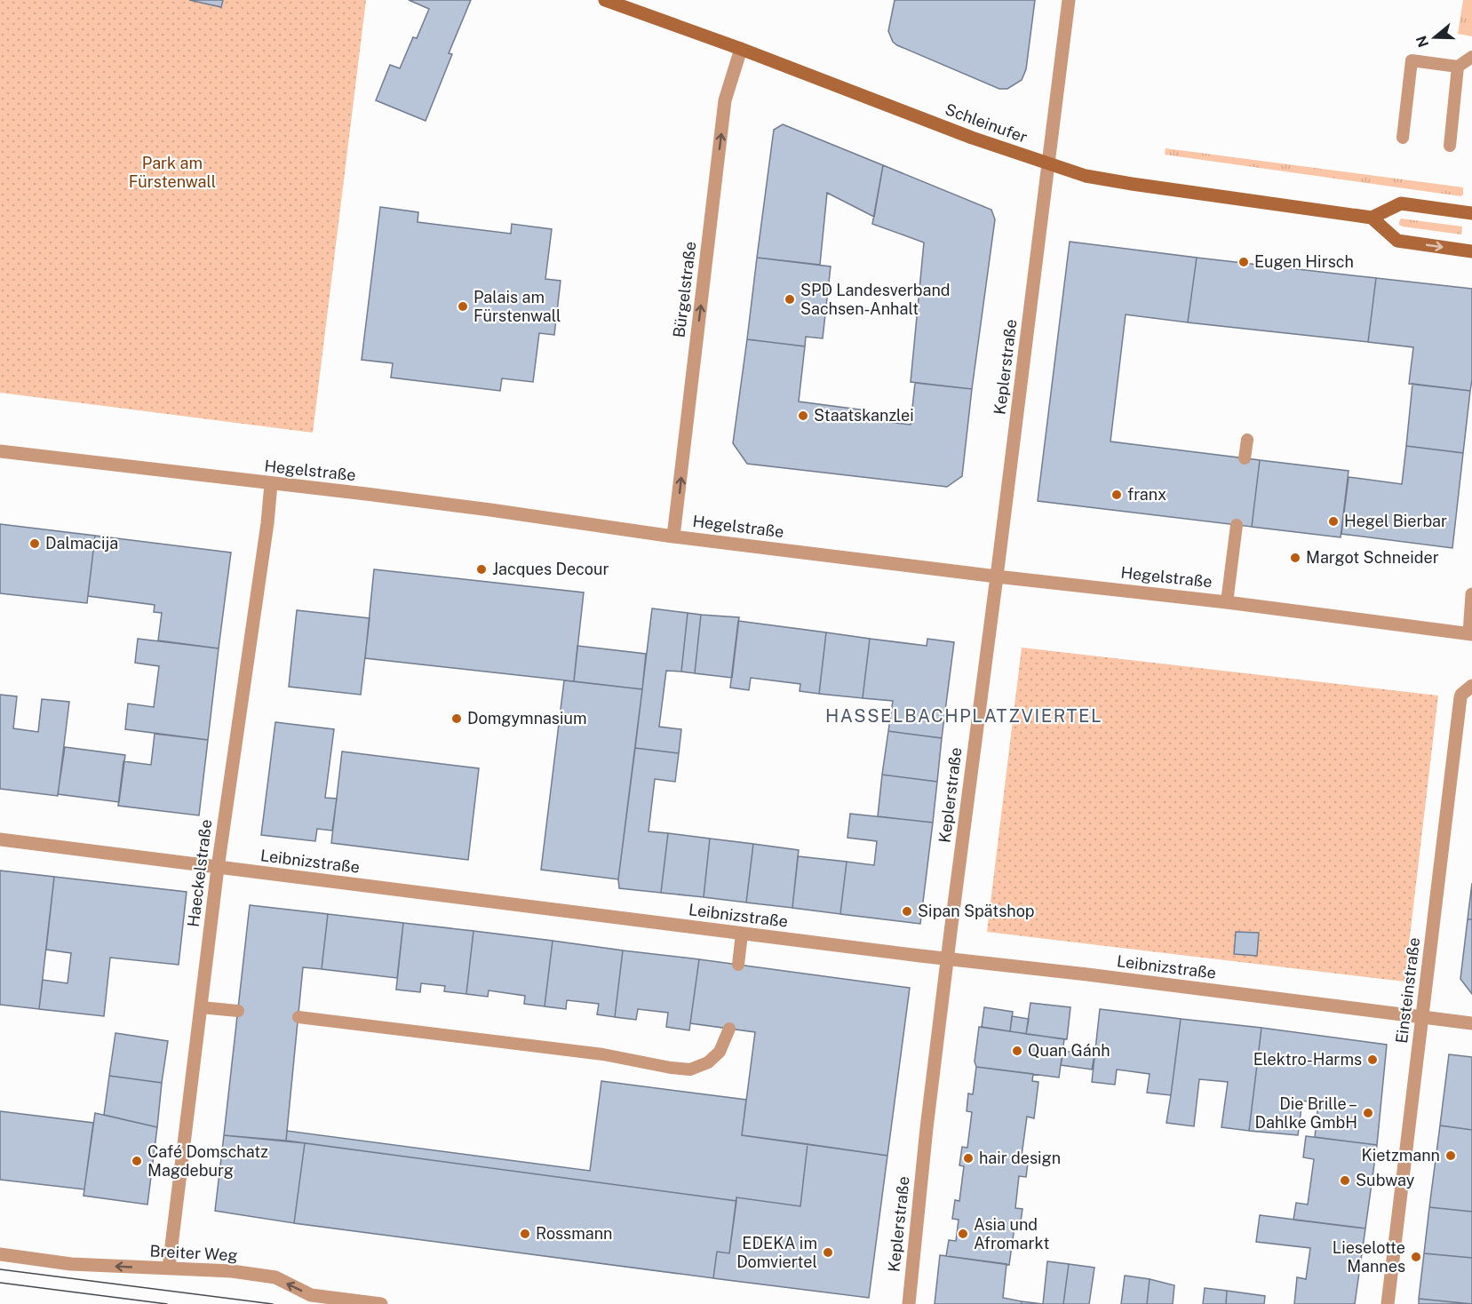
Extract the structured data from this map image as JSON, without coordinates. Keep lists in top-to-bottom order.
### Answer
{
  "streets": {
    "main road": ["Schleinufer"],
    "street": [
      "Bürgelstraße",
      "Keplerstraße",
      "Hegelstraße",
      "Leibnizstraße",
      "Haeckelstraße",
      "Einsteinstraße",
      "Breiter Weg"
    ]
  },
  "crossings": [
    ["Schleinufer", "Bürgelstraße"],
    ["Schleinufer", "Keplerstraße"],
    ["Bürgelstraße", "Hegelstraße"],
    ["Keplerstraße", "Hegelstraße"],
    ["Keplerstraße", "Leibnizstraße"],
    ["Hegelstraße", "Haeckelstraße"],
    ["Leibnizstraße", "Haeckelstraße"],
    ["Leibnizstraße", "Einsteinstraße"],
    ["Haeckelstraße", "Breiter Weg"]
  ],
  "one_way": ["Bürgelstraße", "Breiter Weg"],
  "districts": ["HASSELBACHPLATZVIERTEL"],
  "parks": ["Park am Fürstenwall"],
  "places": [
    "Eugen Hirsch",
    "SPD Landesverband Sachsen-Anhalt",
    "Palais am Fürstenwall",
    "Staatskanzlei",
    "franx",
    "Hegel Bierbar",
    "Dalmacija",
    "Margot Schneider",
    "Jacques Decour",
    "Domgymnasium",
    "Sipan Spätshop",
    "Quan Gánh",
    "Elektro-Harms",
    "Die Brille – Dahlke GmbH",
    "Kietzmann",
    "hair design",
    "Café Domschatz Magdeburg",
    "Subway",
    "Rossmann",
    "Asia und Afromarkt",
    "EDEKA im Domviertel",
    "Lieselotte Mannes"
  ],
  "north": "left"
}
